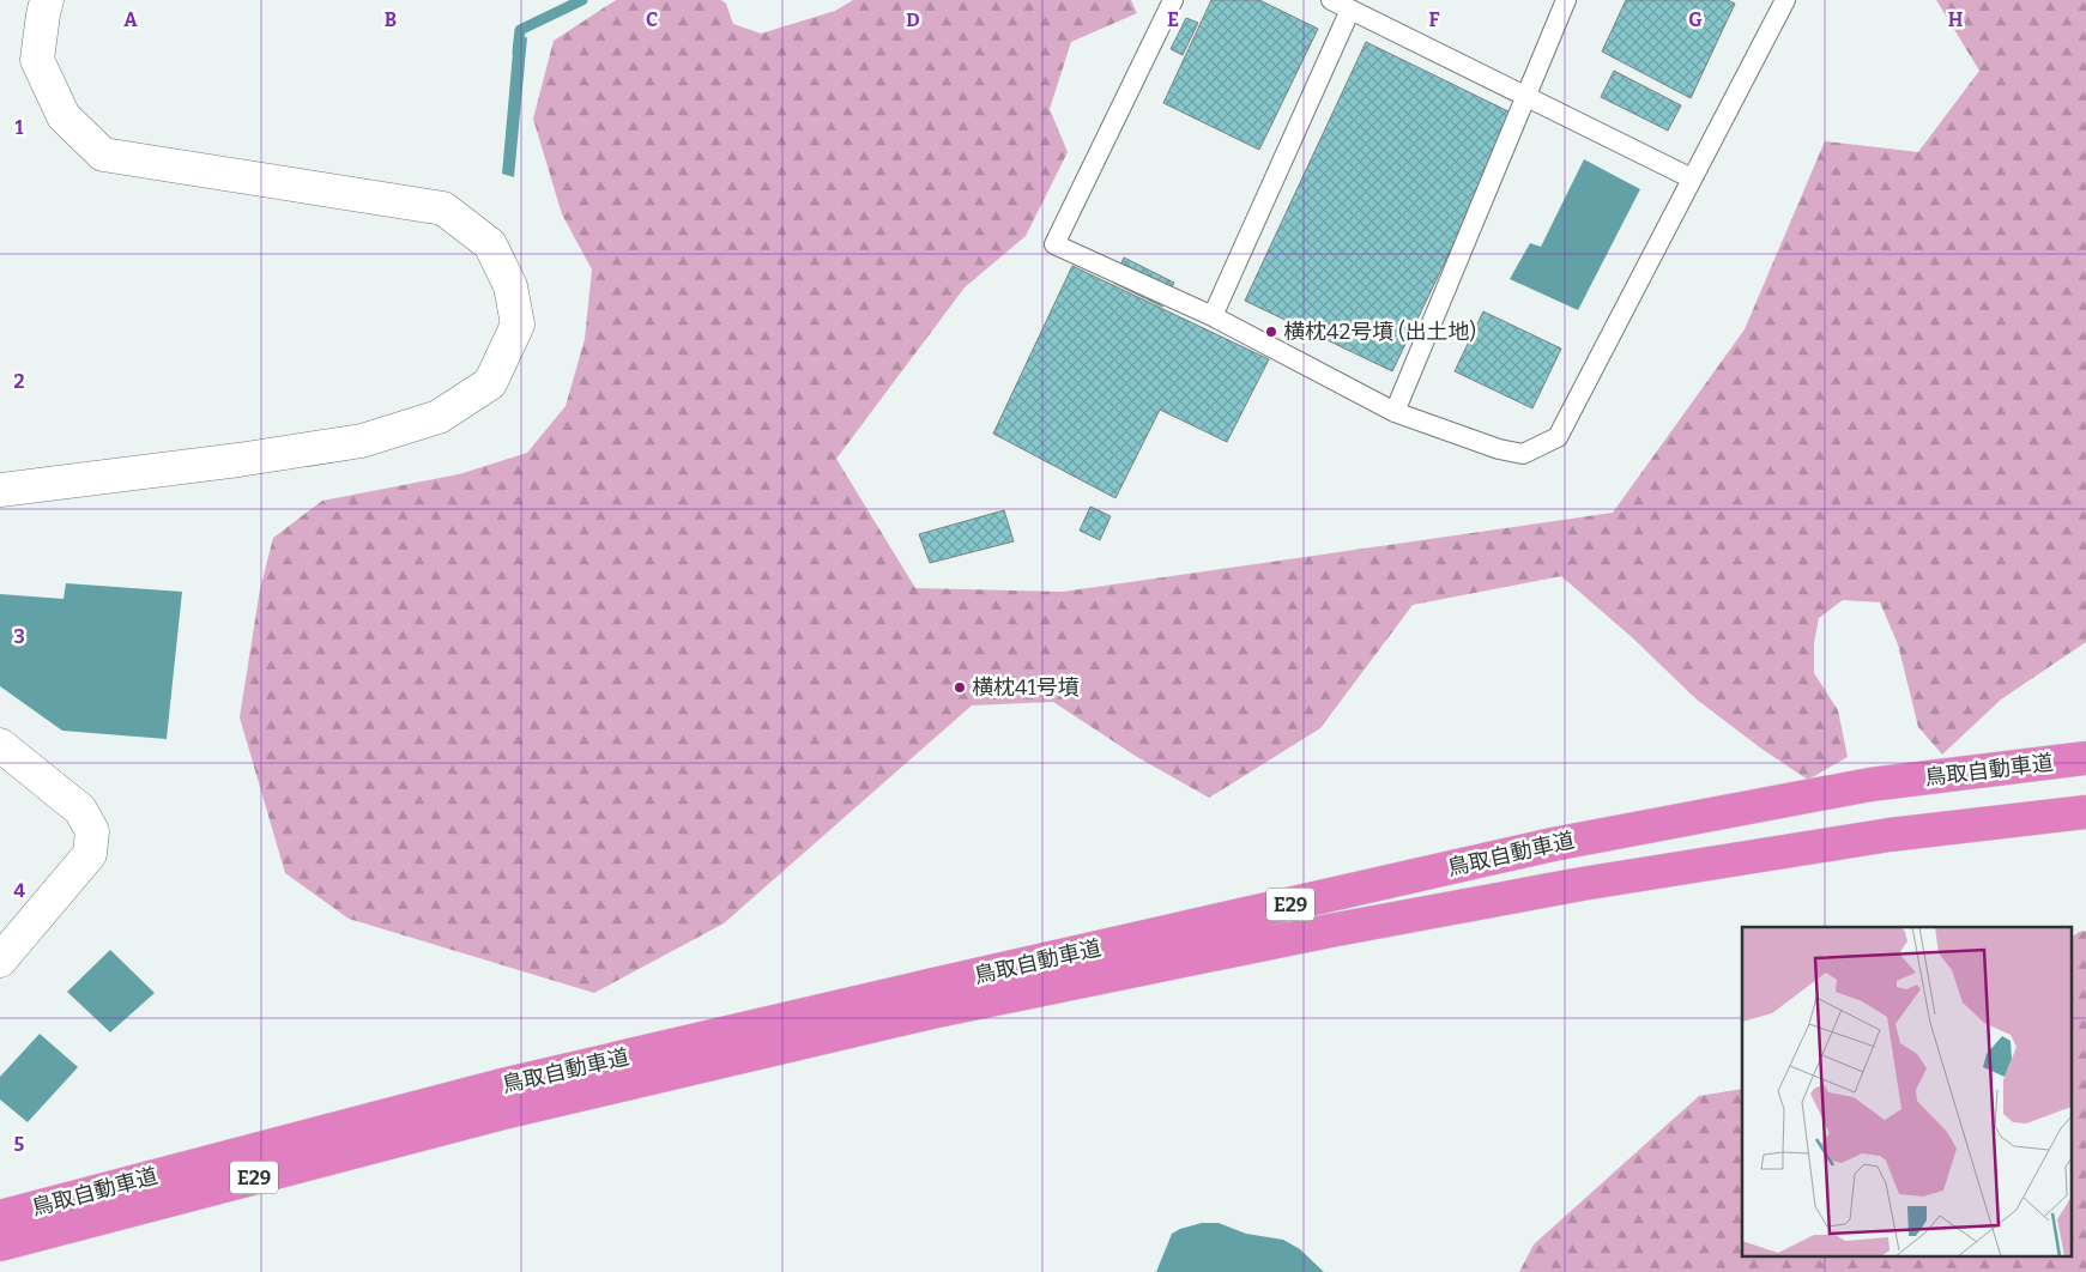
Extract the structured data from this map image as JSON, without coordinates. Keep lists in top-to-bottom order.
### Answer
{
  "streets": {
    "highway": ["鳥取自動車道", "E29"]
  },
  "places": ["横枕42号墳 (出土地)", "横枕41号墳"],
  "grid": {
    "columns": [
      "A",
      "B",
      "C",
      "D",
      "E",
      "F",
      "G",
      "H"
    ],
    "rows": [
      "1",
      "2",
      "3",
      "4",
      "5"
    ]
  }
}
